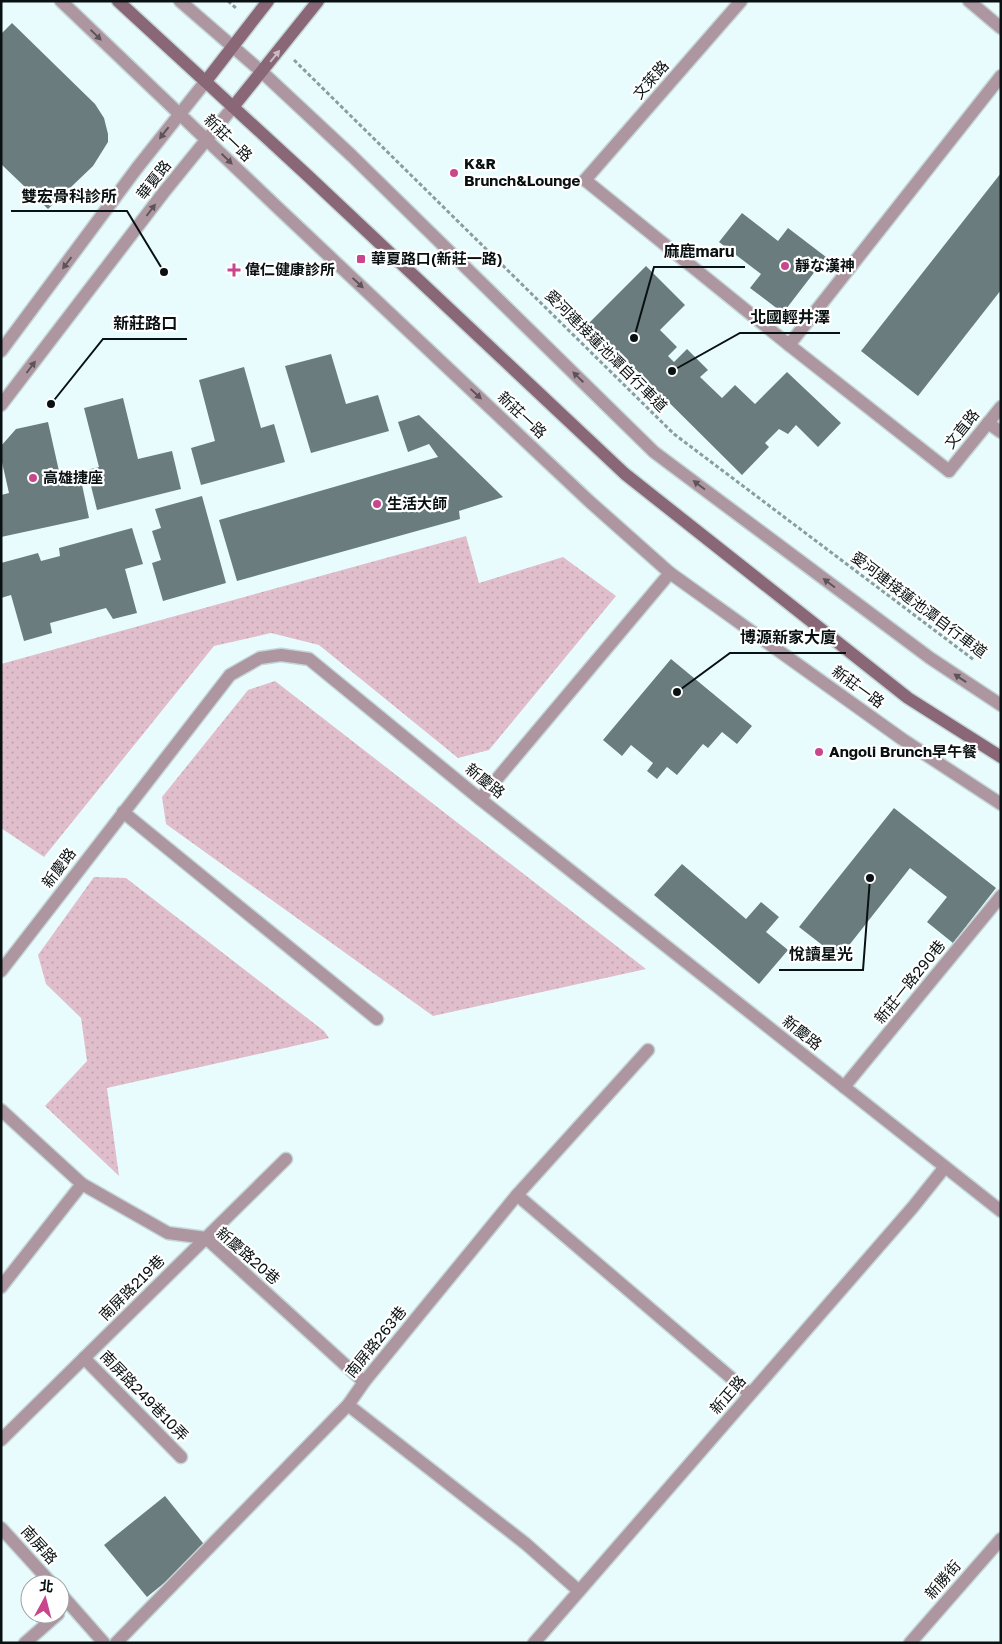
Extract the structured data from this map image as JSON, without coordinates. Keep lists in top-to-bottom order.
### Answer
{
  "streets": {
    "street": [
      "文萊路",
      "新莊一路",
      "華夏路",
      "文直路",
      "新慶路",
      "新莊一路290巷",
      "新慶路20巷",
      "南屏路219巷",
      "南屏路263巷",
      "新正路",
      "南屏路249巷10弄",
      "南屏路",
      "新勝街"
    ],
    "path": ["愛河連接蓮池潭自行車道"]
  },
  "crossings": [
    ["文萊路", "文直路"],
    ["新莊一路", "華夏路"],
    ["華夏路", "愛河連接蓮池潭自行車道"],
    ["新慶路", "新莊一路290巷"],
    ["新慶路", "新正路"],
    ["新慶路20巷", "南屏路219巷"],
    ["新慶路20巷", "南屏路263巷"],
    ["南屏路219巷", "南屏路249巷10弄"]
  ],
  "places": {
    "other": [
      "K&R Brunch&Lounge",
      "靜な漢神",
      "雙宏骨科診所",
      "麻鹿maru",
      "北國輕井澤",
      "新莊路口",
      "高雄捷座",
      "生活大師",
      "博源新家大廈",
      "Angoli Brunch早午餐",
      "悅讀星光"
    ],
    "transit": ["華夏路口(新莊一路)"],
    "health": ["偉仁健康診所"]
  },
  "north": "top"
}
